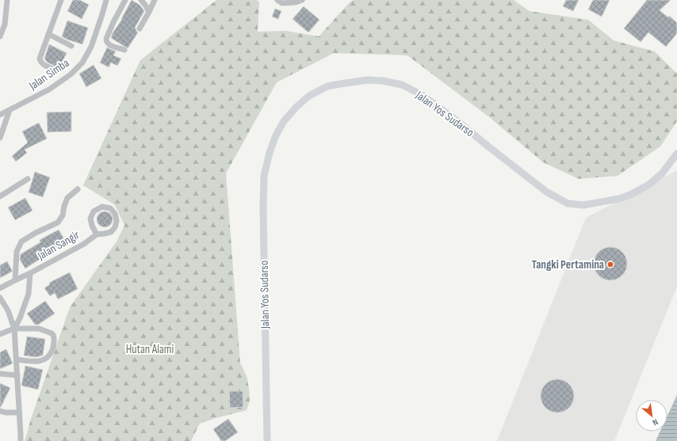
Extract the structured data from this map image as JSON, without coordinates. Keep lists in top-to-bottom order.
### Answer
{
  "streets": {
    "main road": ["Jalan Yos Sudarso"],
    "street": ["Jalan Simba", "Jalan Sangir"]
  },
  "parks": ["Hutan Alami"],
  "places": ["Tangki Pertamina"],
  "north": "bottom right"
}
